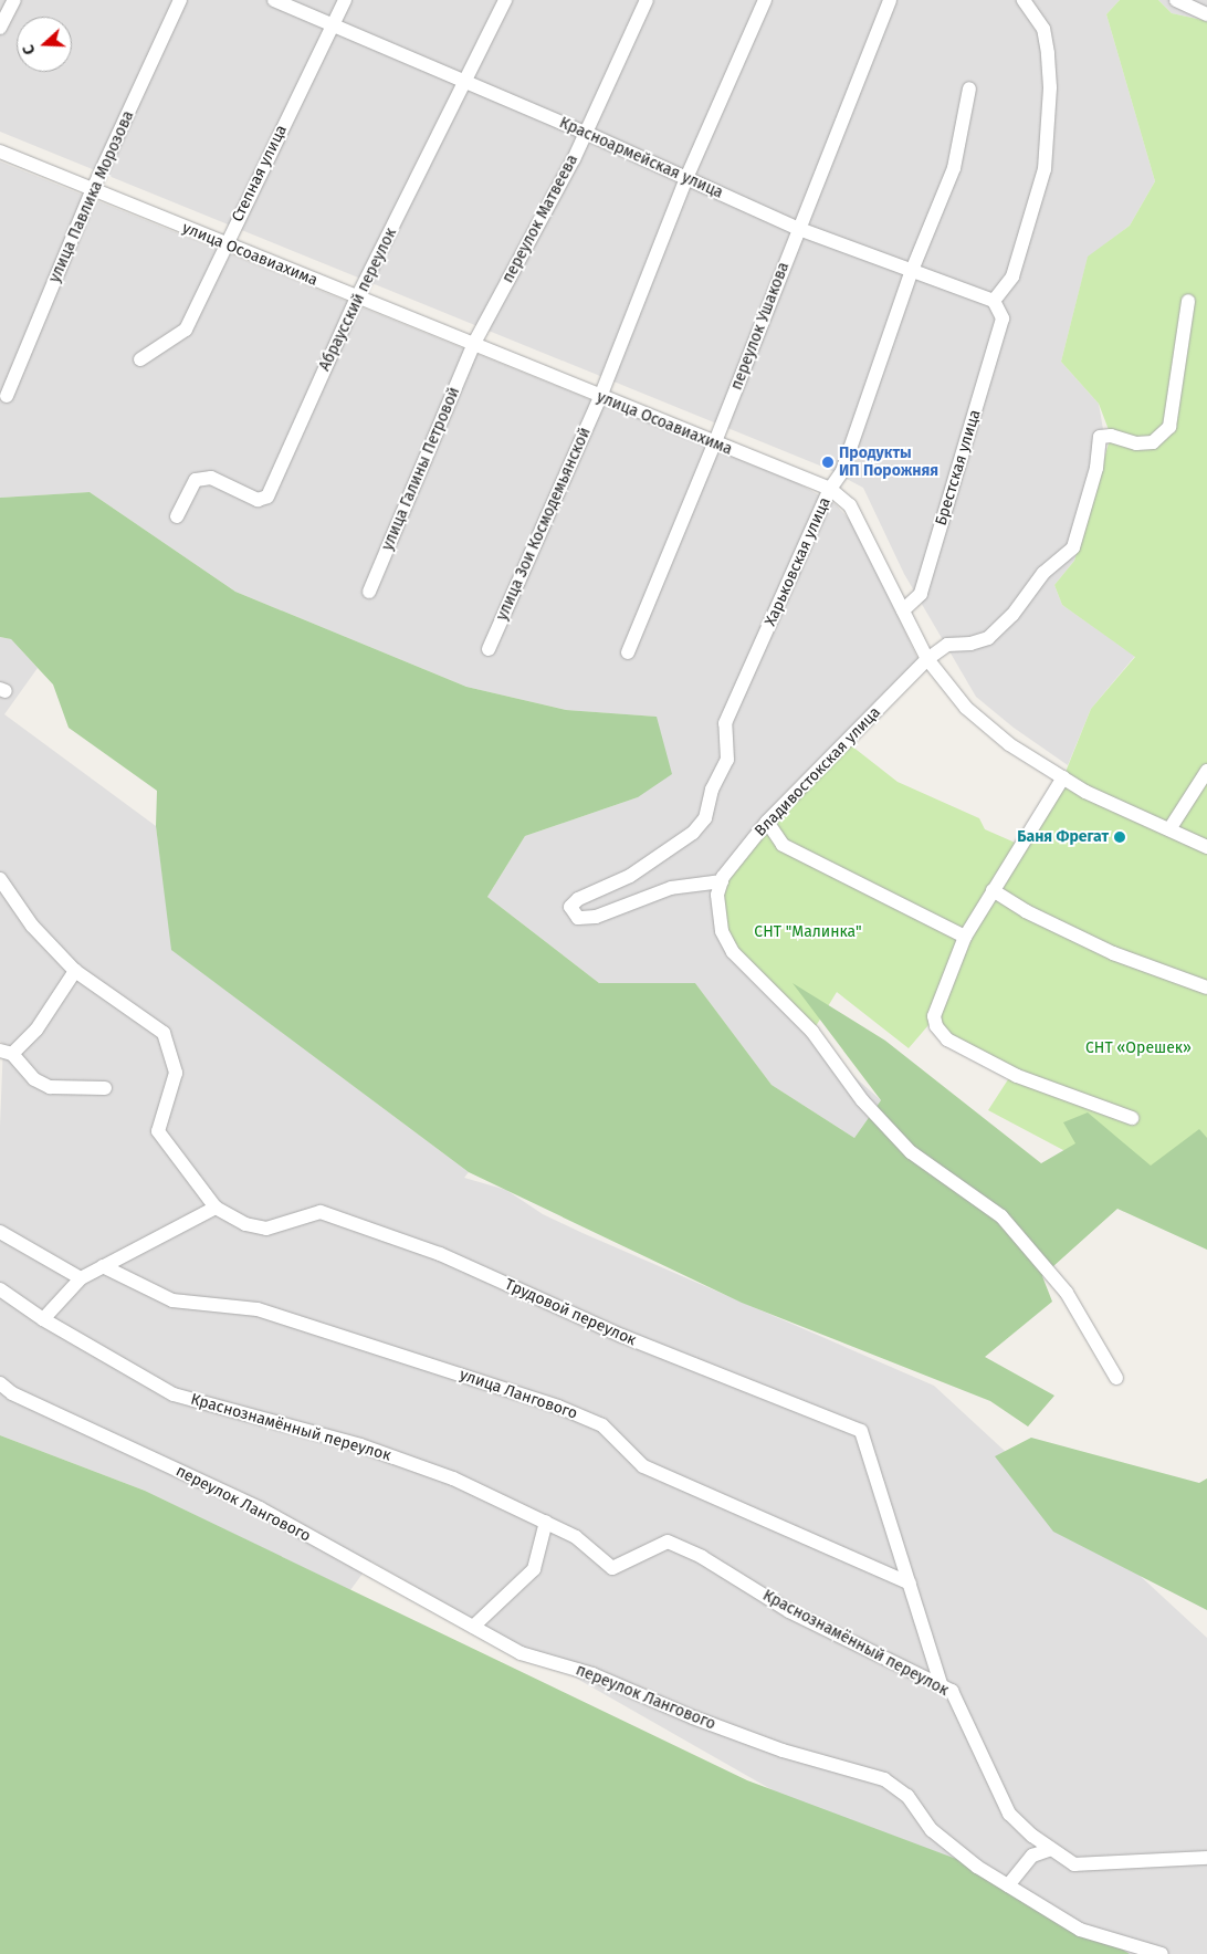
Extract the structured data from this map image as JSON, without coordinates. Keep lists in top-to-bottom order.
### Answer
{
  "streets": {
    "street": [
      "Красноармейская улица",
      "Степная улица",
      "улица Павлика Морозова",
      "переулок Матвеева",
      "улица Осоавиахима",
      "Абраусский переулок",
      "переулок Ушакова",
      "Брестская улица",
      "улица Галины Петровой",
      "улица Зои Космодемьянской",
      "Харьковская улица",
      "Владивостокская улица",
      "Трудовой переулок",
      "улица Лангового",
      "Краснознамённый переулок",
      "переулок Лангового"
    ]
  },
  "crossings": [
    ["Красноармейская улица", "Степная улица"],
    ["Красноармейская улица", "переулок Матвеева"],
    ["Красноармейская улица", "Абраусский переулок"],
    ["Красноармейская улица", "переулок Ушакова"],
    ["Красноармейская улица", "Брестская улица"],
    ["Красноармейская улица", "улица Зои Космодемьянской"],
    ["Красноармейская улица", "Харьковская улица"],
    ["Степная улица", "улица Осоавиахима"],
    ["улица Павлика Морозова", "улица Осоавиахима"],
    ["переулок Матвеева", "улица Осоавиахима"],
    ["переулок Матвеева", "улица Галины Петровой"],
    ["улица Осоавиахима", "Абраусский переулок"],
    ["улица Осоавиахима", "переулок Ушакова"],
    ["улица Осоавиахима", "Брестская улица"],
    ["улица Осоавиахима", "улица Галины Петровой"],
    ["улица Осоавиахима", "улица Зои Космодемьянской"],
    ["улица Осоавиахима", "Харьковская улица"],
    ["улица Осоавиахима", "Владивостокская улица"],
    ["Харьковская улица", "Владивостокская улица"],
    ["Трудовой переулок", "улица Лангового"],
    ["Трудовой переулок", "Краснознамённый переулок"]
  ],
  "parks": ["СНТ \"Малинка\"", "СНТ «Орешек»"],
  "places": ["Продукты ИП Порожняя", "Баня Фрегат"],
  "north": "left"
}
